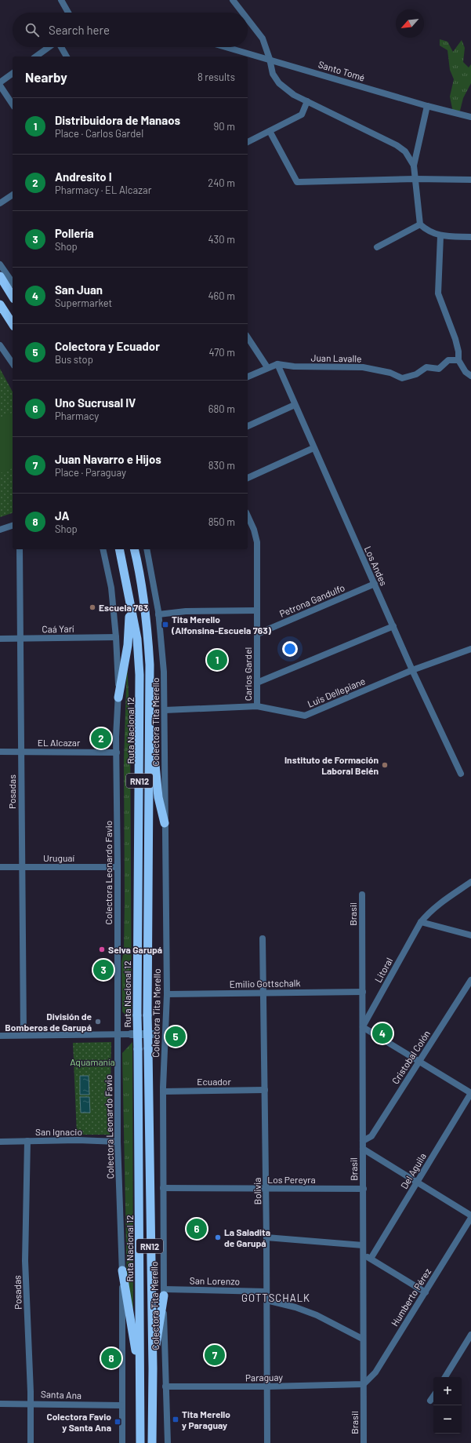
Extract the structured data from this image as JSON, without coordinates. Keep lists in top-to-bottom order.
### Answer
{
  "streets": {
    "highway": ["Ruta Nacional 12", "RN12"],
    "street": [
      "Santo Tomé",
      "Juan Lavalle",
      "Los Andes",
      "Petrona Gandulfo",
      "Caá Yarí",
      "Carlos Gardel",
      "Luis Dellepiane",
      "Colectora Tita Merello",
      "EL Alcazar",
      "Posadas",
      "Uruguaí",
      "Colectora Leonardo Favio",
      "Brasil",
      "Litoral",
      "Emilio Gottschalk",
      "Cristobal Colón",
      "Ecuador",
      "San Ignacio",
      "Del Aguila",
      "Los Pereyra",
      "Bolivia",
      "San Lorenzo",
      "Humberto Pérez",
      "Paraguay",
      "Santa Ana"
    ]
  },
  "crossings": [
    ["Juan Lavalle", "Los Andes"],
    ["Los Andes", "Petrona Gandulfo"],
    ["Los Andes", "Luis Dellepiane"],
    ["Petrona Gandulfo", "Carlos Gardel"],
    ["Caá Yarí", "Posadas"],
    ["Caá Yarí", "Colectora Leonardo Favio"],
    ["Carlos Gardel", "Luis Dellepiane"],
    ["Luis Dellepiane", "Colectora Tita Merello"],
    ["Colectora Tita Merello", "Emilio Gottschalk"],
    ["Colectora Tita Merello", "Ecuador"],
    ["Colectora Tita Merello", "Los Pereyra"],
    ["Colectora Tita Merello", "San Lorenzo"],
    ["Colectora Tita Merello", "Paraguay"],
    ["EL Alcazar", "Posadas"],
    ["EL Alcazar", "Colectora Leonardo Favio"],
    ["Posadas", "Uruguaí"],
    ["Posadas", "San Ignacio"],
    ["Posadas", "Santa Ana"],
    ["Uruguaí", "Colectora Leonardo Favio"],
    ["Colectora Leonardo Favio", "San Ignacio"],
    ["Colectora Leonardo Favio", "Santa Ana"],
    ["Brasil", "Litoral"],
    ["Brasil", "Emilio Gottschalk"],
    ["Brasil", "Cristobal Colón"],
    ["Brasil", "Los Pereyra"],
    ["Brasil", "Humberto Pérez"],
    ["Brasil", "Paraguay"],
    ["Emilio Gottschalk", "Bolivia"],
    ["Ecuador", "Bolivia"],
    ["Los Pereyra", "Bolivia"],
    ["Bolivia", "San Lorenzo"],
    ["Bolivia", "Paraguay"],
    ["Humberto Pérez", "Paraguay"]
  ],
  "districts": ["GOTTSCHALK"],
  "parks": ["Aquamanía"],
  "places": {
    "other": [
      "Escuela 763",
      "Instituto de Formación Laboral Belén",
      "Selva Garupá",
      "División de Bomberos de Garupá",
      "La Saladita de Garupá"
    ],
    "transit": ["Tita Merello (Alfonsina-Escuela 763)", "Tita Merello y Paraguay", "Colectora Favio y Santa Ana"]
  },
  "north": "bottom left",
  "page": {
    "search": "Search here",
    "heading": ["Nearby", "8 results"],
    "list": [
      {
        "mark": "1",
        "name": "Distribuidora de Manaos",
        "note": "Place · Carlos Gardel",
        "value": "90 m"
      },
      {
        "mark": "2",
        "name": "Andresito I",
        "note": "Pharmacy · EL Alcazar",
        "value": "240 m"
      },
      {
        "mark": "3",
        "name": "Pollería",
        "note": "Shop",
        "value": "430 m"
      },
      {
        "mark": "4",
        "name": "San Juan",
        "note": "Supermarket",
        "value": "460 m"
      },
      {
        "mark": "5",
        "name": "Colectora y Ecuador",
        "note": "Bus stop",
        "value": "470 m"
      },
      {
        "mark": "6",
        "name": "Uno Sucrusal IV",
        "note": "Pharmacy",
        "value": "680 m"
      },
      {
        "mark": "7",
        "name": "Juan Navarro e Hijos",
        "note": "Place · Paraguay",
        "value": "830 m"
      },
      {
        "mark": "8",
        "name": "JA",
        "note": "Shop",
        "value": "850 m"
      }
    ],
    "pins": [
      "1",
      "2",
      "3",
      "4",
      "5",
      "6",
      "7",
      "8"
    ],
    "map_buttons": ["+", "−"]
  }
}
